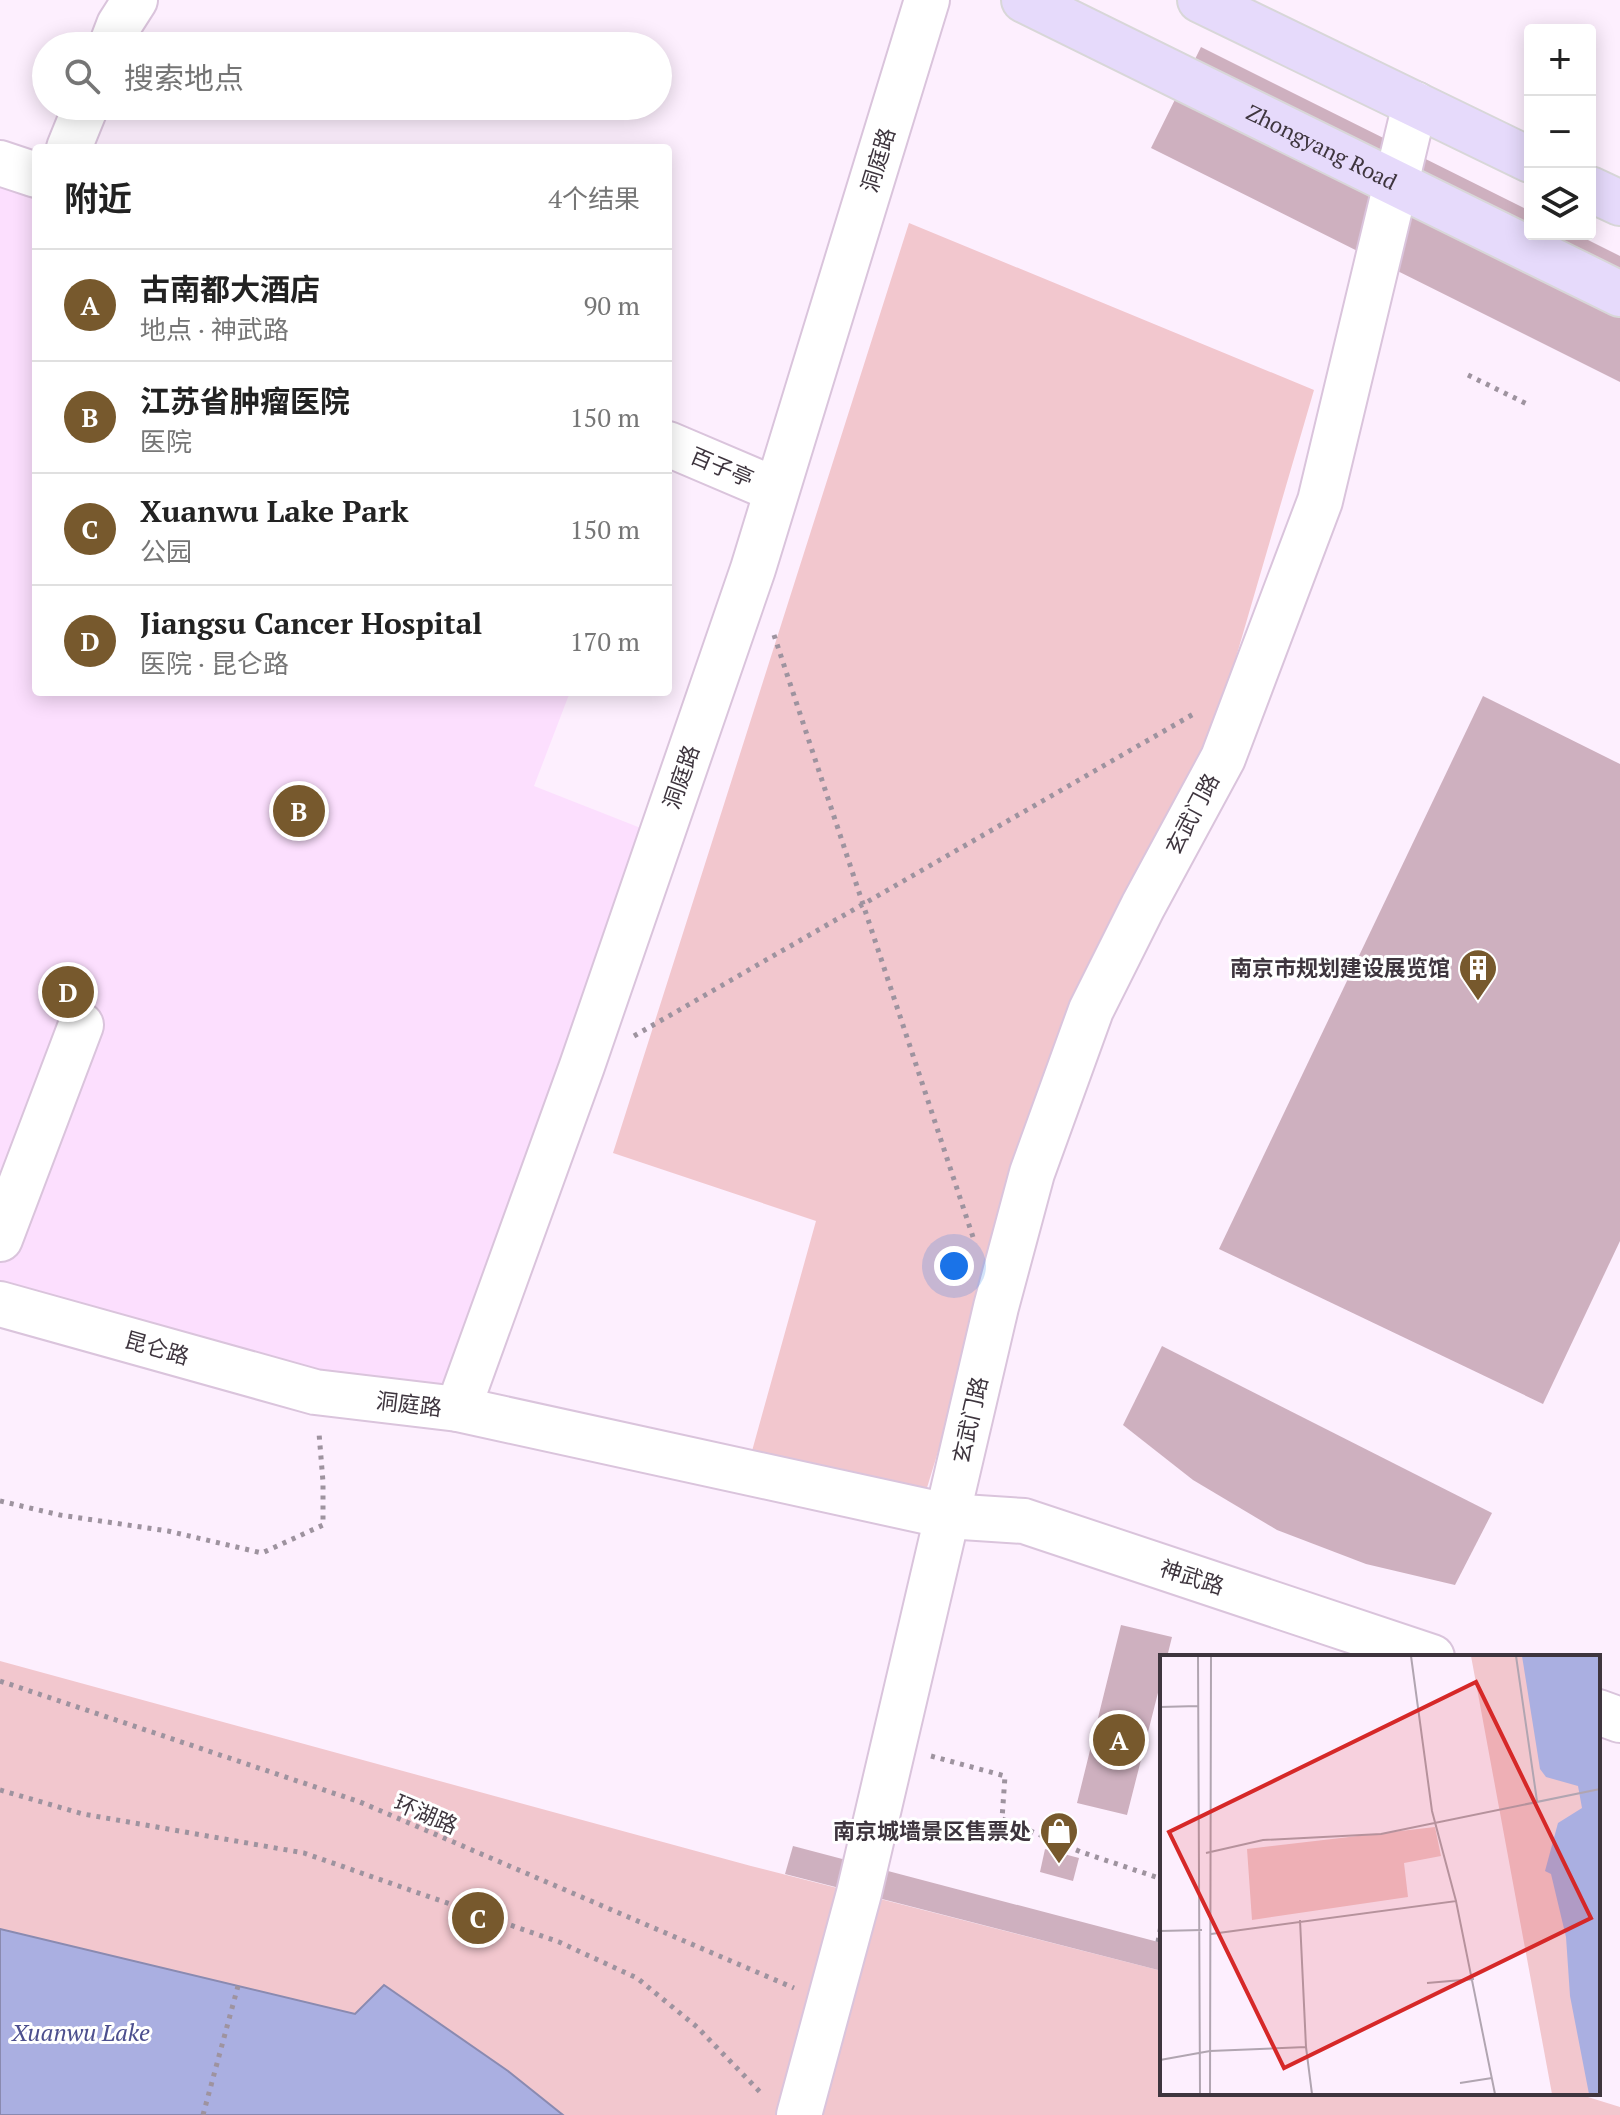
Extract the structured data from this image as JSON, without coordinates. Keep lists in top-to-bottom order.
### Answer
{
  "streets": {
    "main road": ["Zhongyang Road"],
    "street": [
      "洞庭路",
      "百子亭",
      "玄武门路",
      "昆仑路",
      "神武路"
    ],
    "path": ["环湖路"]
  },
  "crossings": [
    ["Zhongyang Road", "玄武门路"],
    ["洞庭路", "百子亭"],
    ["洞庭路", "昆仑路"],
    ["洞庭路", "神武路"],
    ["玄武门路", "神武路"],
    ["玄武门路", "环湖路"]
  ],
  "water": ["Xuanwu Lake"],
  "places": {
    "building": ["南京市规划建设展览馆"],
    "shop": ["南京城墙景区售票处"]
  },
  "page": {
    "map_buttons": ["+", "−"],
    "search": "搜索地点",
    "heading": ["附近", "4个结果"],
    "list": [
      {
        "mark": "A",
        "name": "古南都大酒店",
        "note": "地点 · 神武路",
        "value": "90 m"
      },
      {
        "mark": "B",
        "name": "江苏省肿瘤医院",
        "note": "医院",
        "value": "150 m"
      },
      {
        "mark": "C",
        "name": "Xuanwu Lake Park",
        "note": "公园",
        "value": "150 m"
      },
      {
        "mark": "D",
        "name": "Jiangsu Cancer Hospital",
        "note": "医院 · 昆仑路",
        "value": "170 m"
      }
    ],
    "pins": [
      "B",
      "D",
      "A",
      "C"
    ]
  }
}
